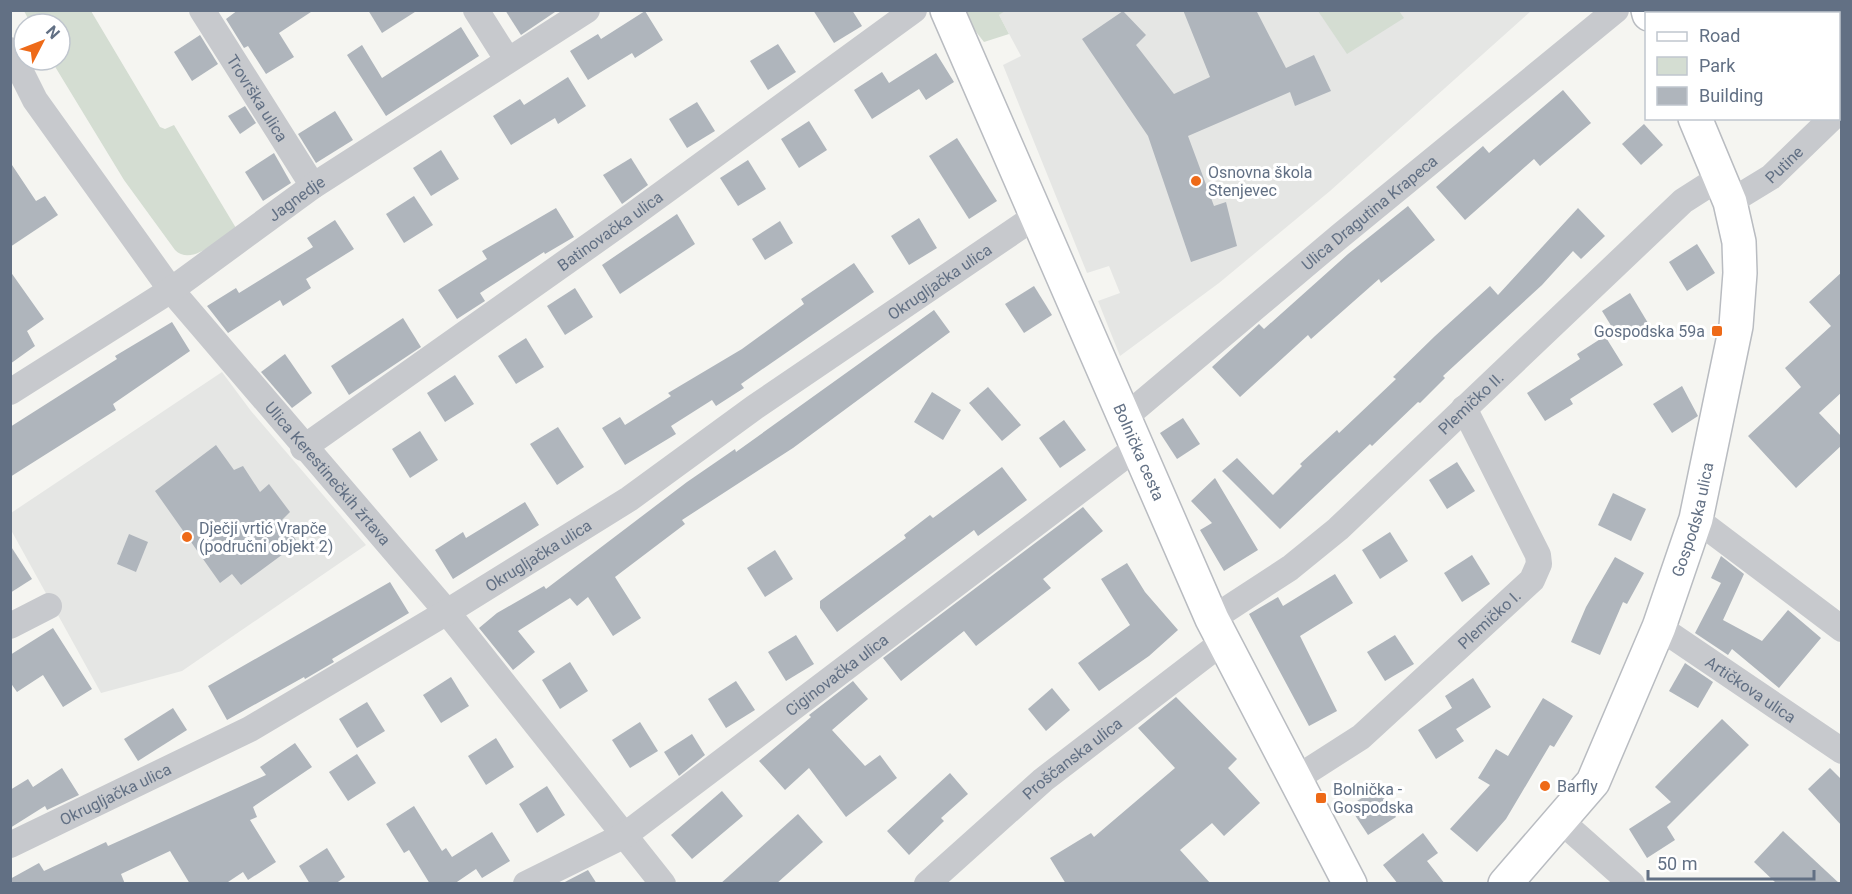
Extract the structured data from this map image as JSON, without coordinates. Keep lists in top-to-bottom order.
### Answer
{
  "streets": {
    "street": [
      "Trovrška ulica",
      "Putine",
      "Jagnedje",
      "Ulica Dragutina Krapeca",
      "Batinovačka ulica",
      "Okrugljačka ulica",
      "Plemičko II.",
      "Bolnička cesta",
      "Ulica Kerestinečkih žrtava",
      "Gospodska ulica",
      "Plemičko I.",
      "Ciginovačka ulica",
      "Artičkova ulica",
      "Proščanska ulica"
    ]
  },
  "crossings": [
    ["Trovrška ulica", "Jagnedje"],
    ["Putine", "Plemičko II."],
    ["Putine", "Gospodska ulica"],
    ["Jagnedje", "Ulica Kerestinečkih žrtava"],
    ["Ulica Dragutina Krapeca", "Bolnička cesta"],
    ["Batinovačka ulica", "Ulica Kerestinečkih žrtava"],
    ["Okrugljačka ulica", "Bolnička cesta"],
    ["Okrugljačka ulica", "Ulica Kerestinečkih žrtava"],
    ["Plemičko II.", "Bolnička cesta"],
    ["Plemičko II.", "Gospodska ulica"],
    ["Plemičko II.", "Plemičko I."],
    ["Plemičko II.", "Proščanska ulica"],
    ["Bolnička cesta", "Plemičko I."],
    ["Bolnička cesta", "Ciginovačka ulica"],
    ["Bolnička cesta", "Proščanska ulica"],
    ["Ulica Kerestinečkih žrtava", "Ciginovačka ulica"],
    ["Gospodska ulica", "Artičkova ulica"]
  ],
  "places": {
    "other": ["Osnovna škola Stenjevec", "Dječji vrtić Vrapče (područni objekt 2)", "Barfly"],
    "transit": ["Gospodska 59a", "Bolnička - Gospodska"]
  },
  "legend": ["Road", "Park", "Building"],
  "scale_bar": "50 m",
  "north": "top right"
}
